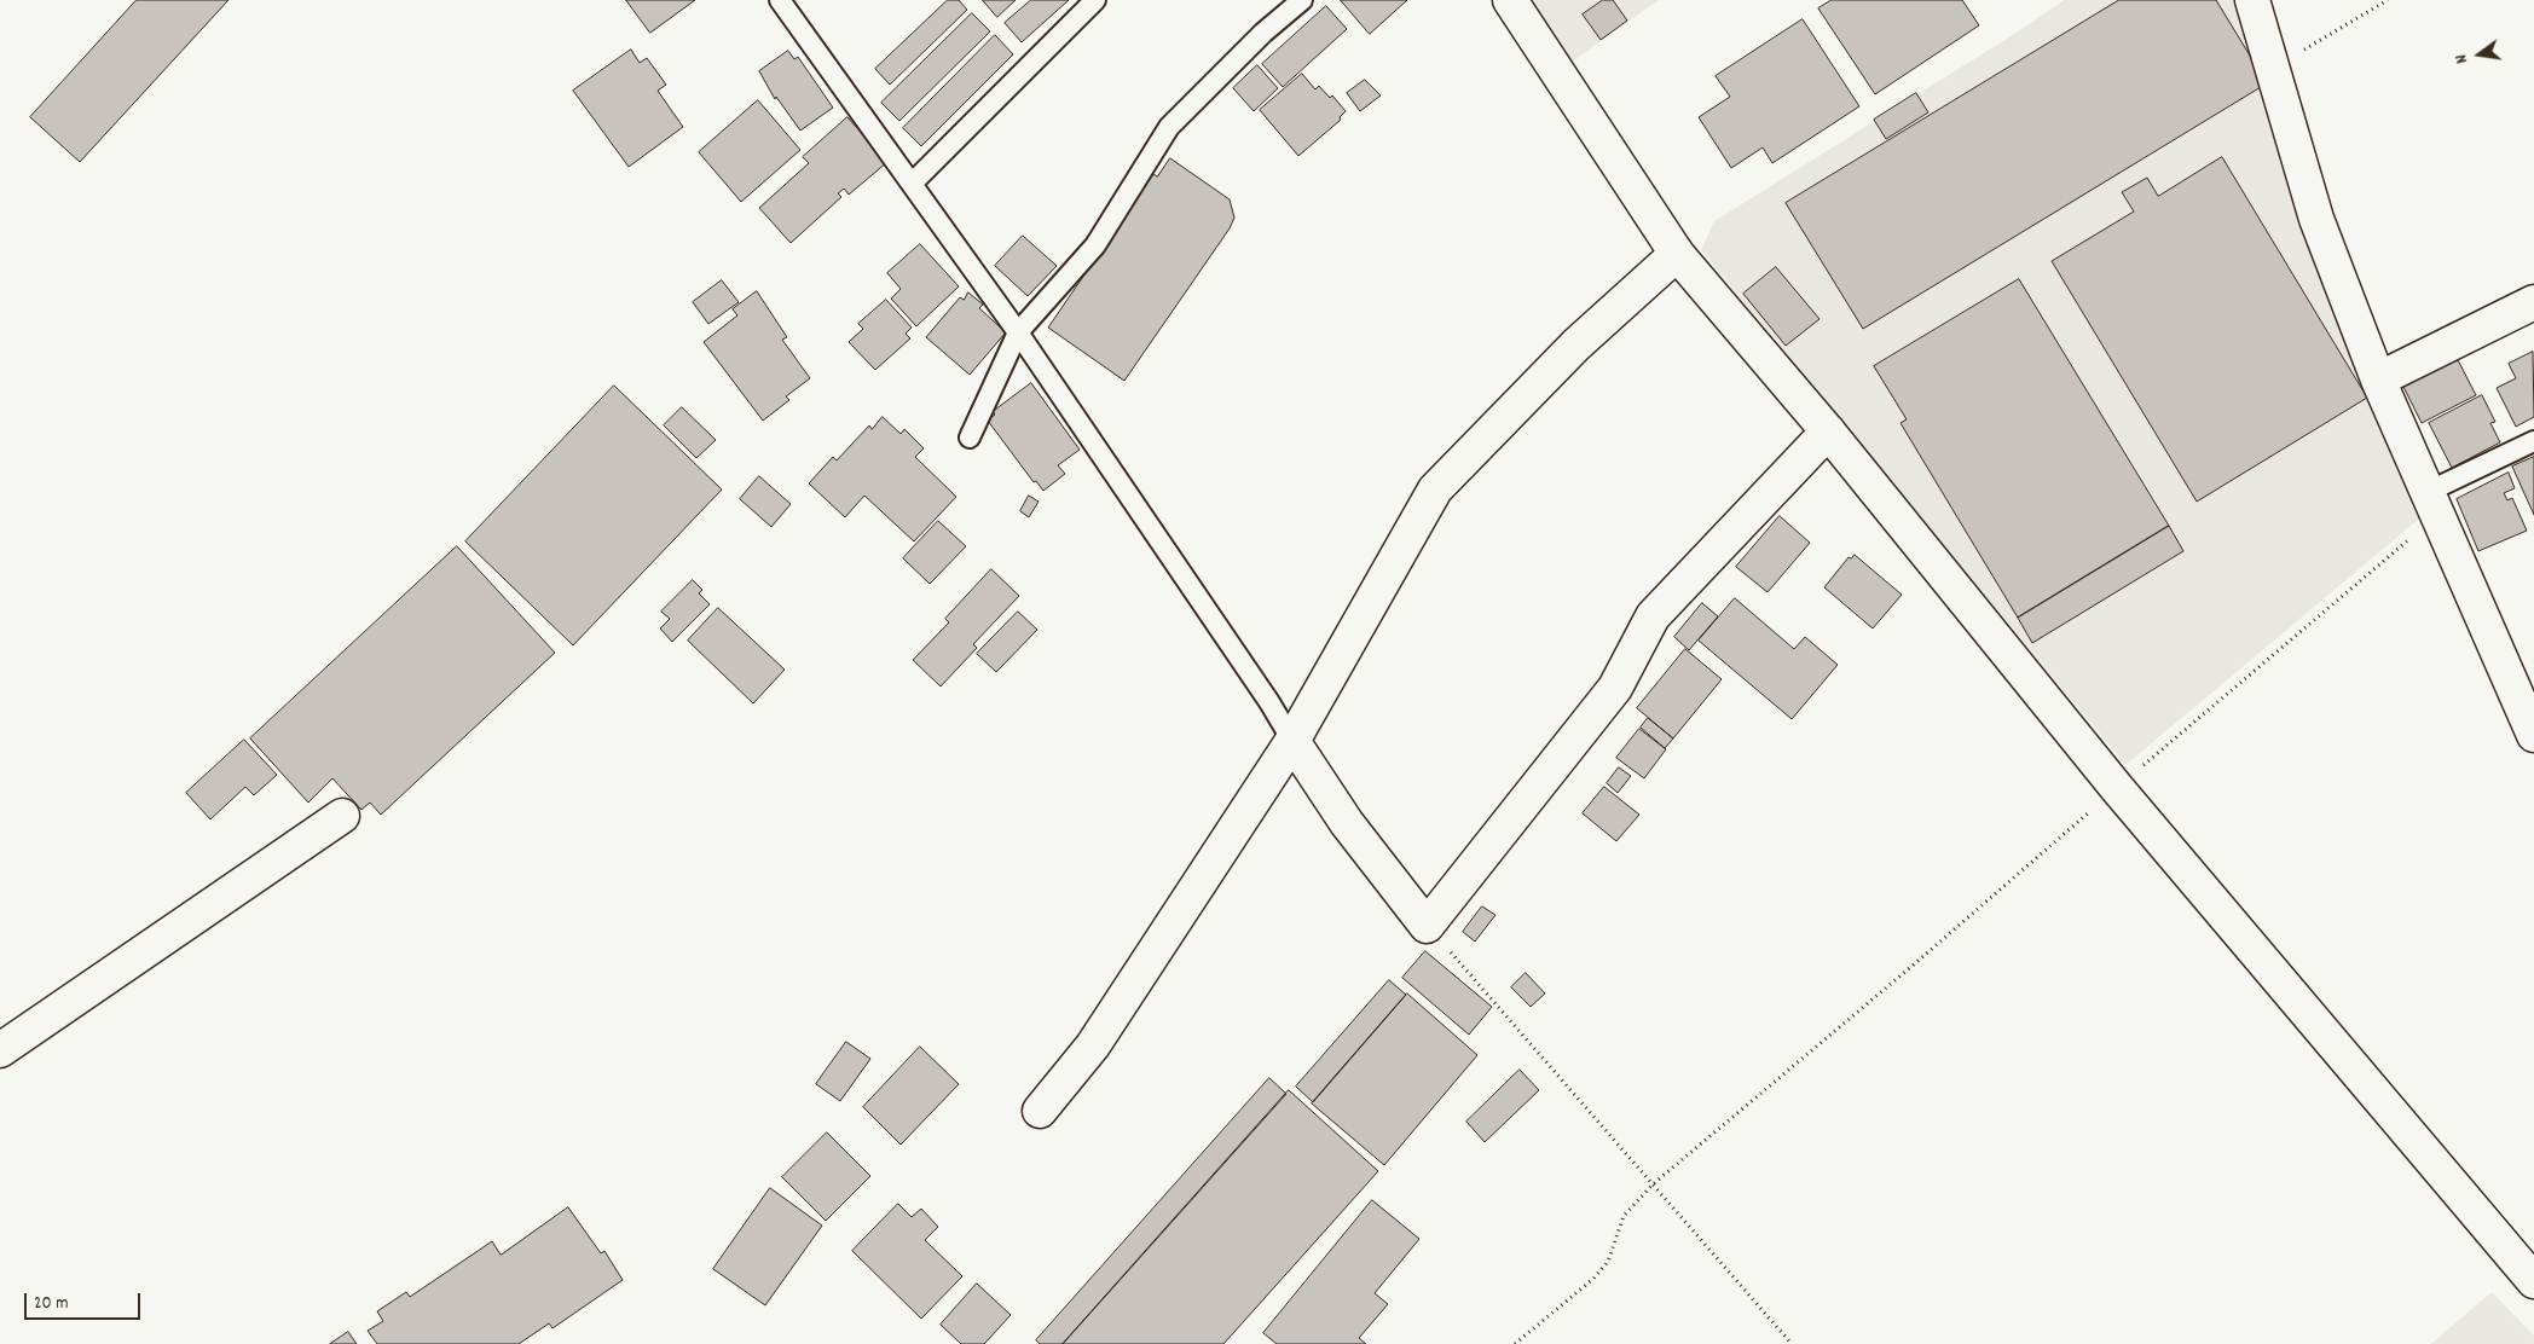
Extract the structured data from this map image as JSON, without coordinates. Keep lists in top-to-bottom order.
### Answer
{
  "scale_bar": "20 m",
  "north": "left"
}
